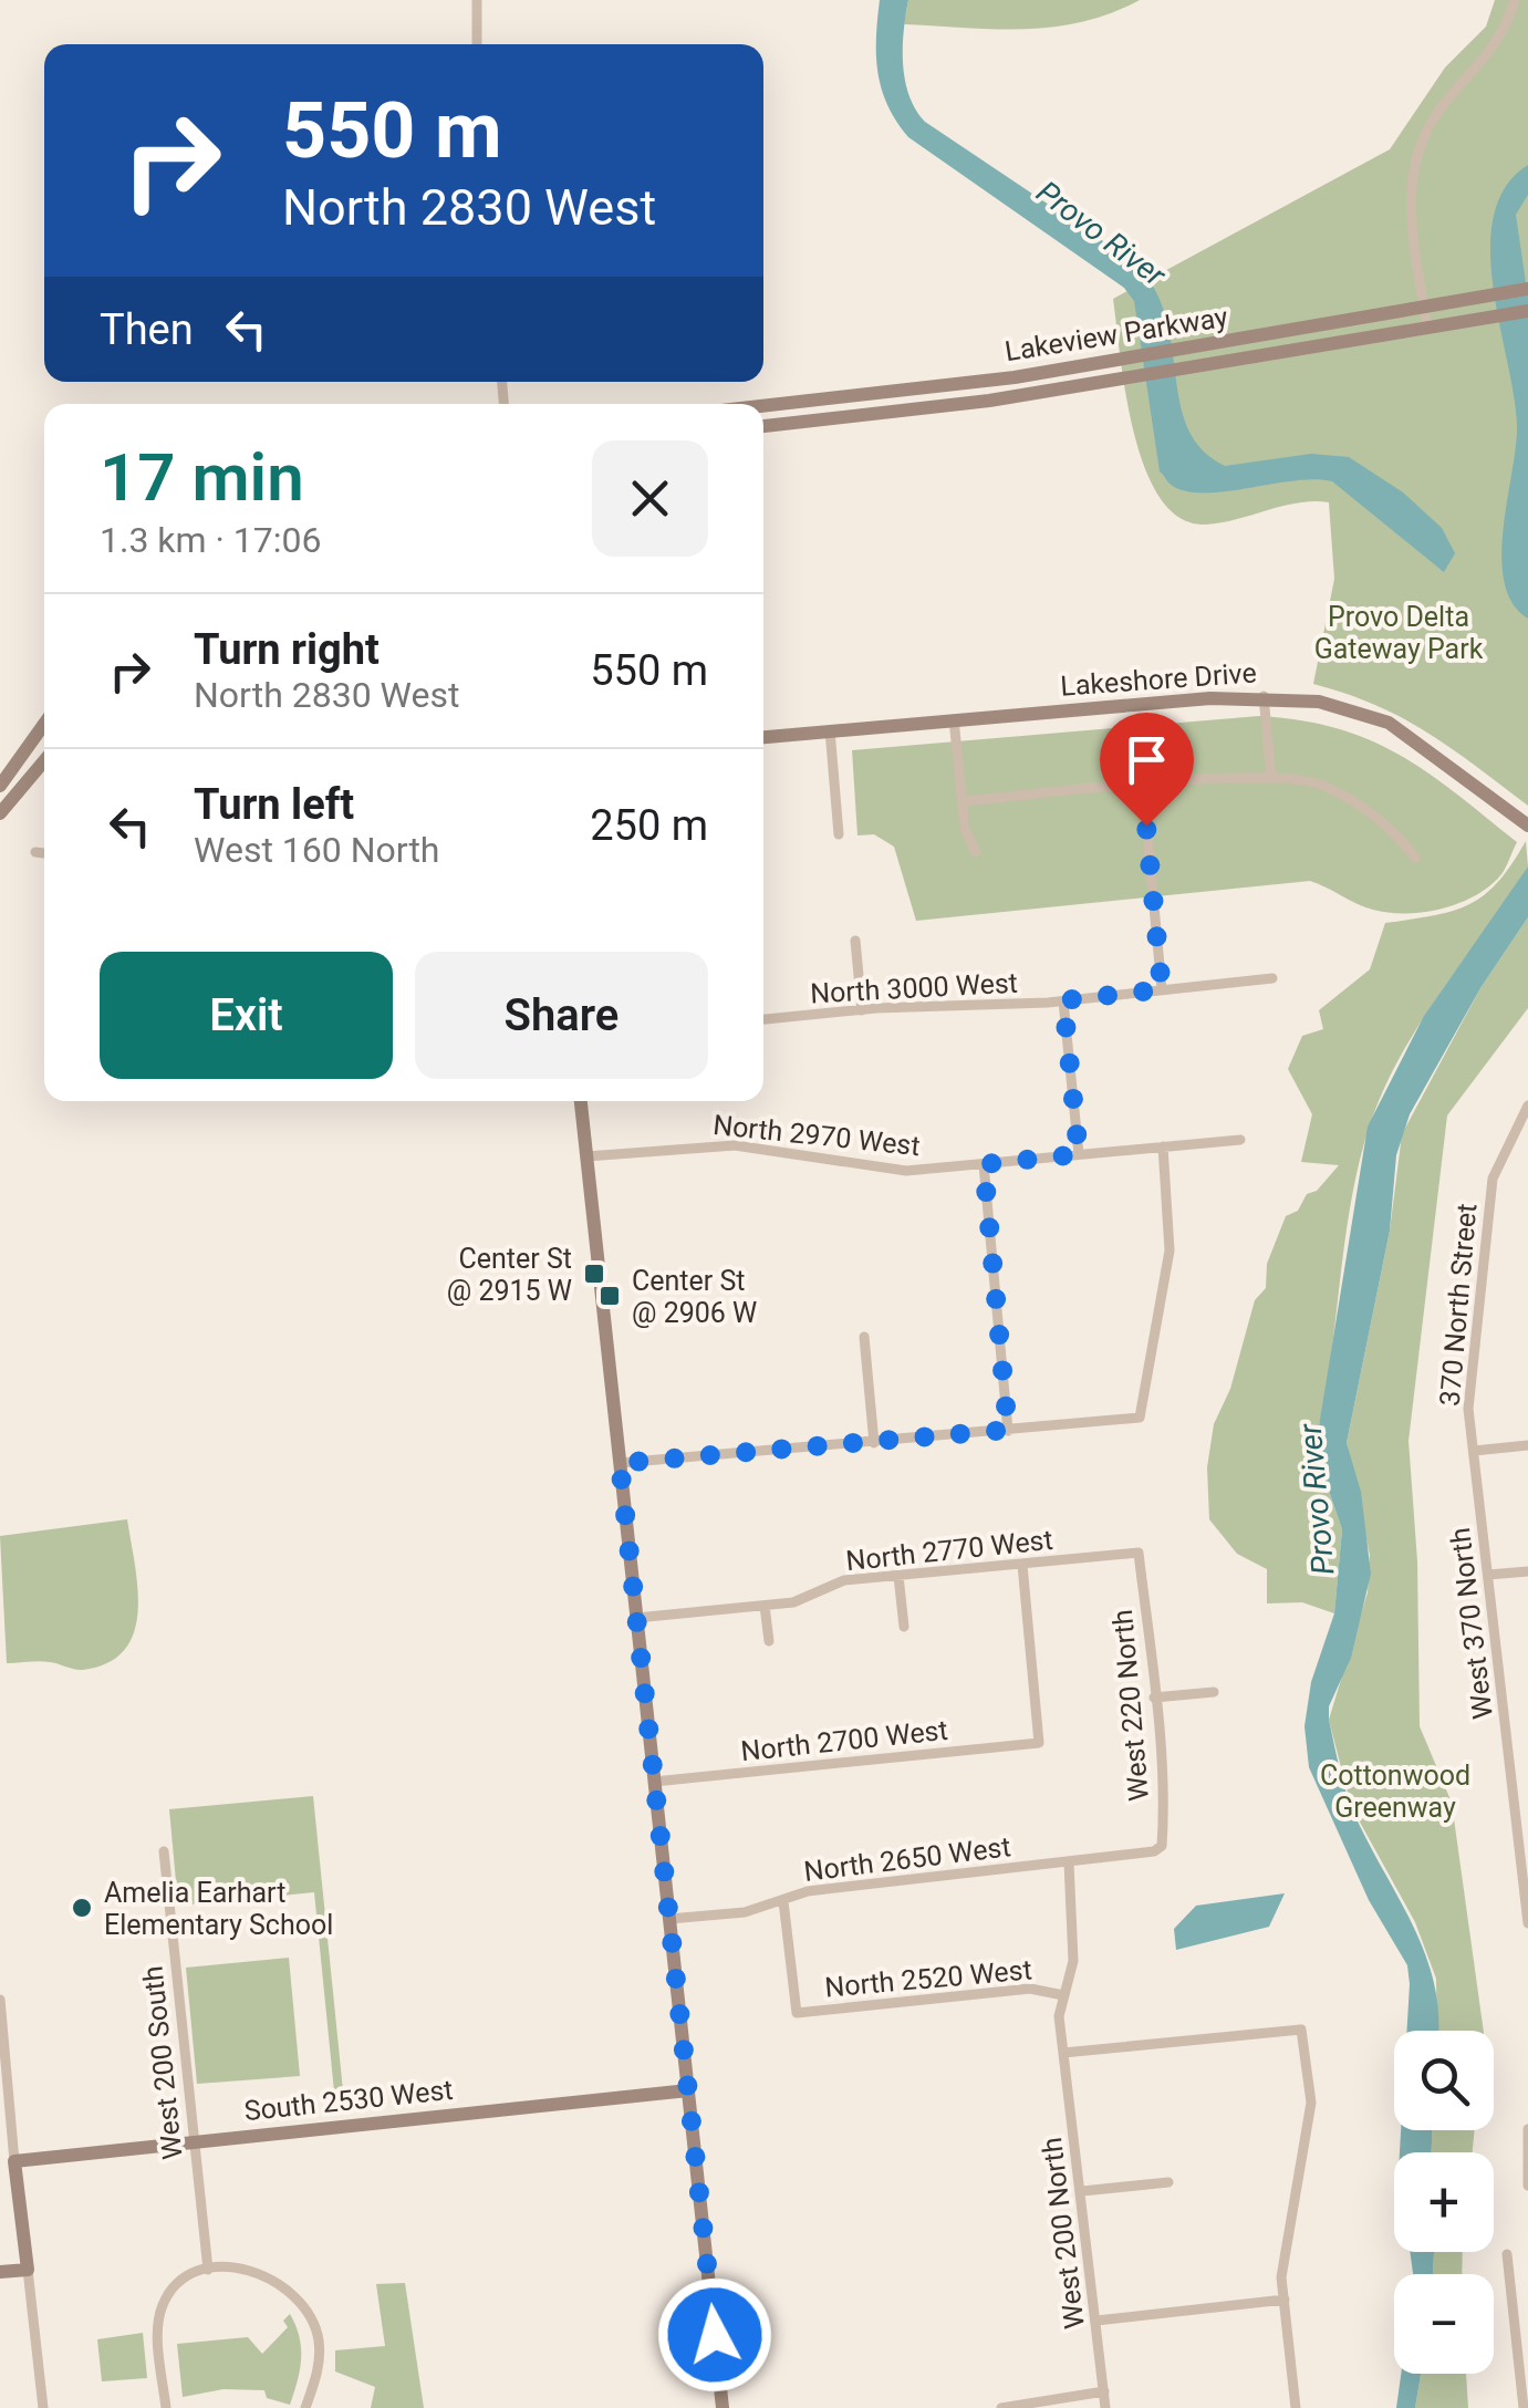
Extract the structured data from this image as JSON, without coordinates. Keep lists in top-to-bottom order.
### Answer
{
  "streets": {
    "street": [
      "Lakeview Parkway",
      "Lakeshore Drive",
      "North 3000 West",
      "North 2970 West",
      "370 North Street",
      "North 2770 West",
      "West 370 North",
      "West 220 North",
      "North 2700 West",
      "North 2650 West",
      "North 2520 West",
      "West 200 South",
      "South 2530 West",
      "West 200 North"
    ]
  },
  "crossings": [
    ["370 North Street", "West 370 North"],
    ["North 2770 West", "West 220 North"],
    ["North 2770 West", "North 2700 West"],
    ["West 220 North", "North 2650 West"],
    ["North 2650 West", "North 2520 West"],
    ["North 2650 West", "West 200 North"],
    ["North 2520 West", "West 200 North"],
    ["West 200 South", "South 2530 West"]
  ],
  "water": ["Provo River"],
  "parks": ["Provo Delta Gateway Park", "Cottonwood Greenway"],
  "places": {
    "transit": ["Center St @ 2915 W", "Center St @ 2906 W"],
    "other": ["Amelia Earhart Elementary School"]
  },
  "page": {
    "turn": ["550 m", "North 2830 West"],
    "then": "Then",
    "heading": ["17 min", "1.3 km · 17:06"],
    "list": [
      {
        "name": "Turn right",
        "note": "North 2830 West",
        "value": "550 m"
      },
      {
        "name": "Turn left",
        "note": "West 160 North",
        "value": "250 m"
      }
    ],
    "buttons": ["Exit", "Share"],
    "map_buttons": ["+", "−"]
  }
}
